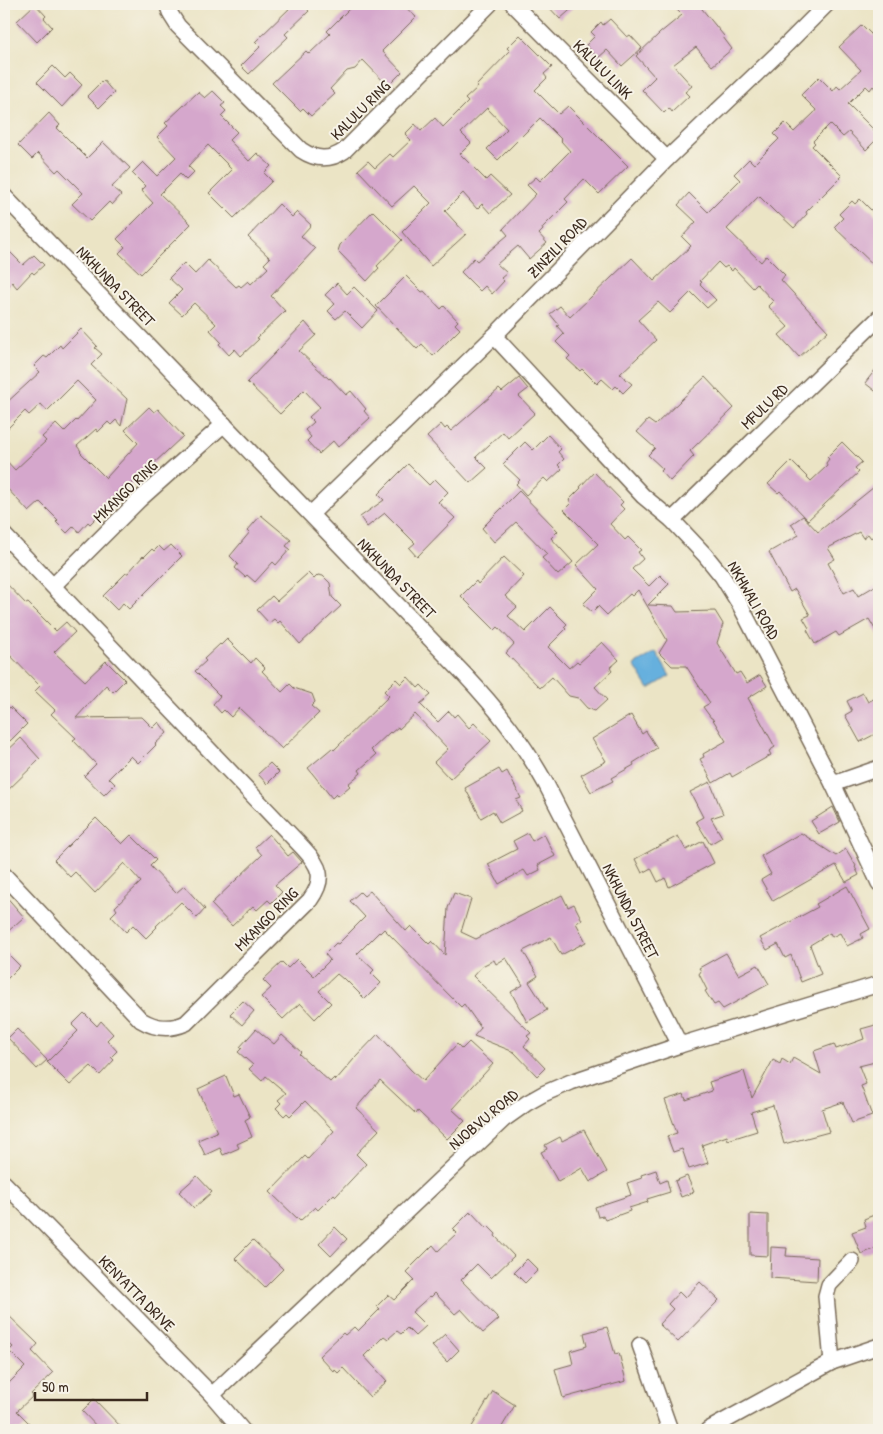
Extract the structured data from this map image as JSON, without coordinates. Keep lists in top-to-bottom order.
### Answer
{
  "streets": {
    "street": [
      "KALULU LINK",
      "KALULU RING",
      "ZINZILI ROAD",
      "NKHUNDA STREET",
      "MFULU RD",
      "MKANGO RING",
      "NKHWALI ROAD",
      "NJOBVU ROAD",
      "KENYATTA DRIVE"
    ]
  },
  "crossings": [
    ["KALULU LINK", "ZINZILI ROAD"],
    ["ZINZILI ROAD", "NKHUNDA STREET"],
    ["ZINZILI ROAD", "NKHWALI ROAD"],
    ["NKHUNDA STREET", "MKANGO RING"],
    ["NKHUNDA STREET", "NJOBVU ROAD"],
    ["MFULU RD", "NKHWALI ROAD"],
    ["NJOBVU ROAD", "KENYATTA DRIVE"]
  ],
  "scale_bar": "50 m"
}
